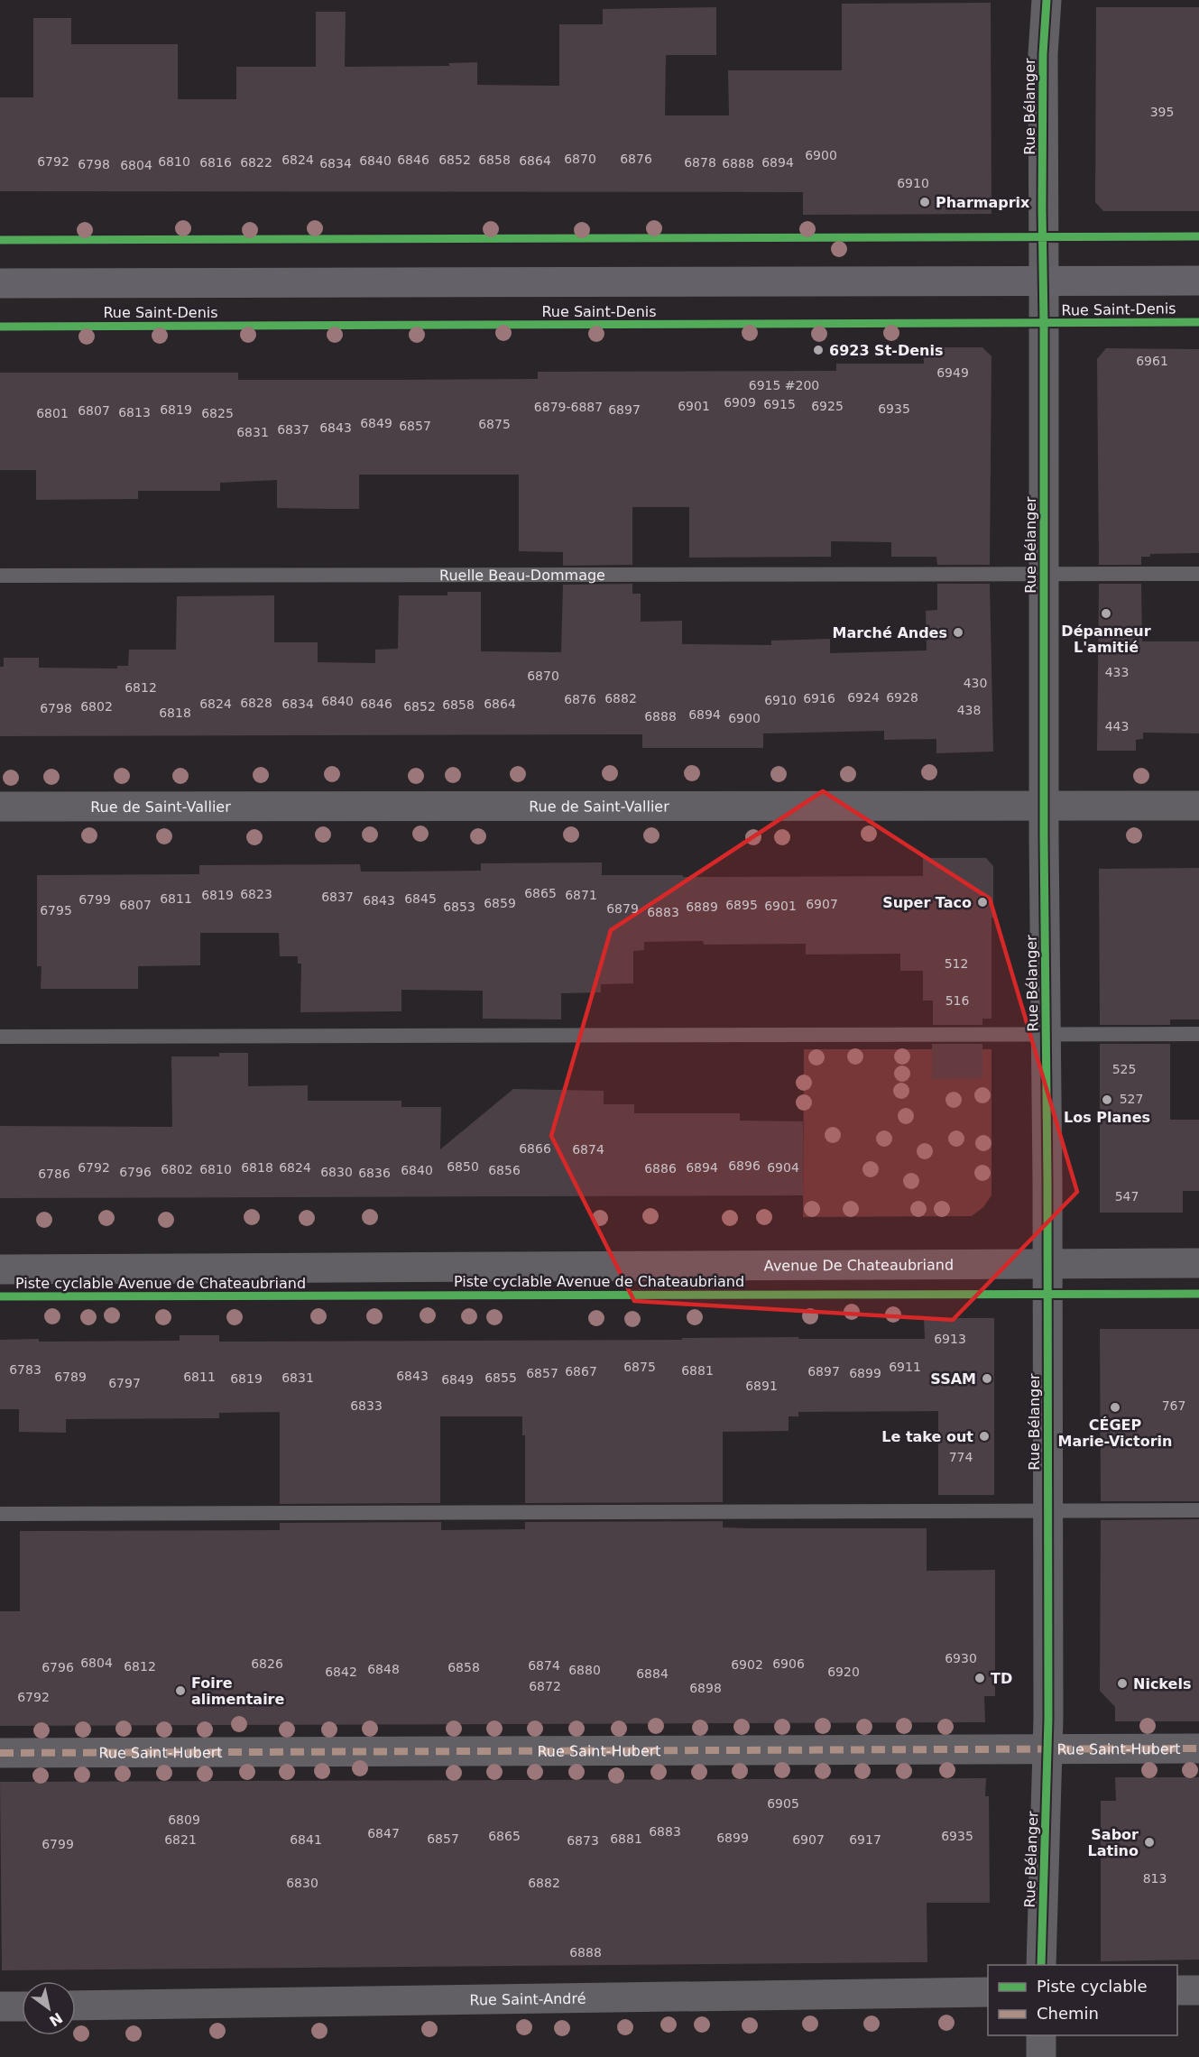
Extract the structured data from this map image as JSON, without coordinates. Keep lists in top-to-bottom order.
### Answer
{
  "streets": {
    "main road": ["Rue Saint-Denis"],
    "street": [
      "Rue Bélanger",
      "Rue de Saint-Vallier",
      "Avenue De Chateaubriand",
      "Rue Saint-Hubert",
      "Rue Saint-André"
    ],
    "lane": ["Ruelle Beau-Dommage"],
    "cycle path": ["Piste cyclable Avenue de Chateaubriand"]
  },
  "crossings": [
    ["Rue Bélanger", "Rue Saint-Denis"],
    ["Rue Bélanger", "Ruelle Beau-Dommage"],
    ["Rue Bélanger", "Rue de Saint-Vallier"],
    ["Rue Bélanger", "Avenue De Chateaubriand"],
    ["Rue Bélanger", "Rue Saint-Hubert"]
  ],
  "places": [
    "Pharmaprix",
    "6923 St-Denis",
    "Dépanneur L'amitié",
    "Marché Andes",
    "Super Taco",
    "Los Planes",
    "SSAM",
    "CÉGEP Marie-Victorin",
    "Le take out",
    "TD",
    "Nickels",
    "Foire alimentaire",
    "Sabor Latino"
  ],
  "house_numbers": [
    "395",
    "6900",
    "6870",
    "6876",
    "6824",
    "6846",
    "6852",
    "6858",
    "6840",
    "6864",
    "6792",
    "6810",
    "6816",
    "6822",
    "6878",
    "6894",
    "6834",
    "6888",
    "6798",
    "6804",
    "6910",
    "6961",
    "6949",
    "6915 #200",
    "6909",
    "6915",
    "6901",
    "6925",
    "6879-6887",
    "6935",
    "6819",
    "6897",
    "6807",
    "6813",
    "6801",
    "6825",
    "6849",
    "6875",
    "6857",
    "6843",
    "6837",
    "6831",
    "433",
    "6870",
    "430",
    "6812",
    "6924",
    "6928",
    "6882",
    "6916",
    "6876",
    "6910",
    "6840",
    "6828",
    "6824",
    "6834",
    "6846",
    "6864",
    "6858",
    "6802",
    "6852",
    "6798",
    "438",
    "6818",
    "6894",
    "6888",
    "6900",
    "443",
    "6865",
    "6823",
    "6819",
    "6871",
    "6837",
    "6811",
    "6845",
    "6799",
    "6843",
    "6859",
    "6907",
    "6807",
    "6895",
    "6901",
    "6853",
    "6889",
    "6879",
    "6795",
    "6883",
    "512",
    "516",
    "525",
    "527",
    "6866",
    "6874",
    "6896",
    "6850",
    "6792",
    "6818",
    "6824",
    "6894",
    "6904",
    "6886",
    "6802",
    "6810",
    "6840",
    "6856",
    "6796",
    "6830",
    "6836",
    "6786",
    "547",
    "6913",
    "6875",
    "6911",
    "6783",
    "6881",
    "6867",
    "6897",
    "6857",
    "6899",
    "6843",
    "6789",
    "6811",
    "6831",
    "6855",
    "6819",
    "6849",
    "6797",
    "6891",
    "6833",
    "767",
    "774",
    "6930",
    "6804",
    "6826",
    "6906",
    "6902",
    "6874",
    "6812",
    "6796",
    "6858",
    "6848",
    "6880",
    "6842",
    "6920",
    "6884",
    "6872",
    "6898",
    "6792",
    "6905",
    "6809",
    "6883",
    "6847",
    "6865",
    "6935",
    "6899",
    "6857",
    "6881",
    "6821",
    "6841",
    "6907",
    "6917",
    "6873",
    "6799",
    "813",
    "6830",
    "6882",
    "6888"
  ],
  "legend": ["Piste cyclable", "Chemin"],
  "north": "bottom right"
}
